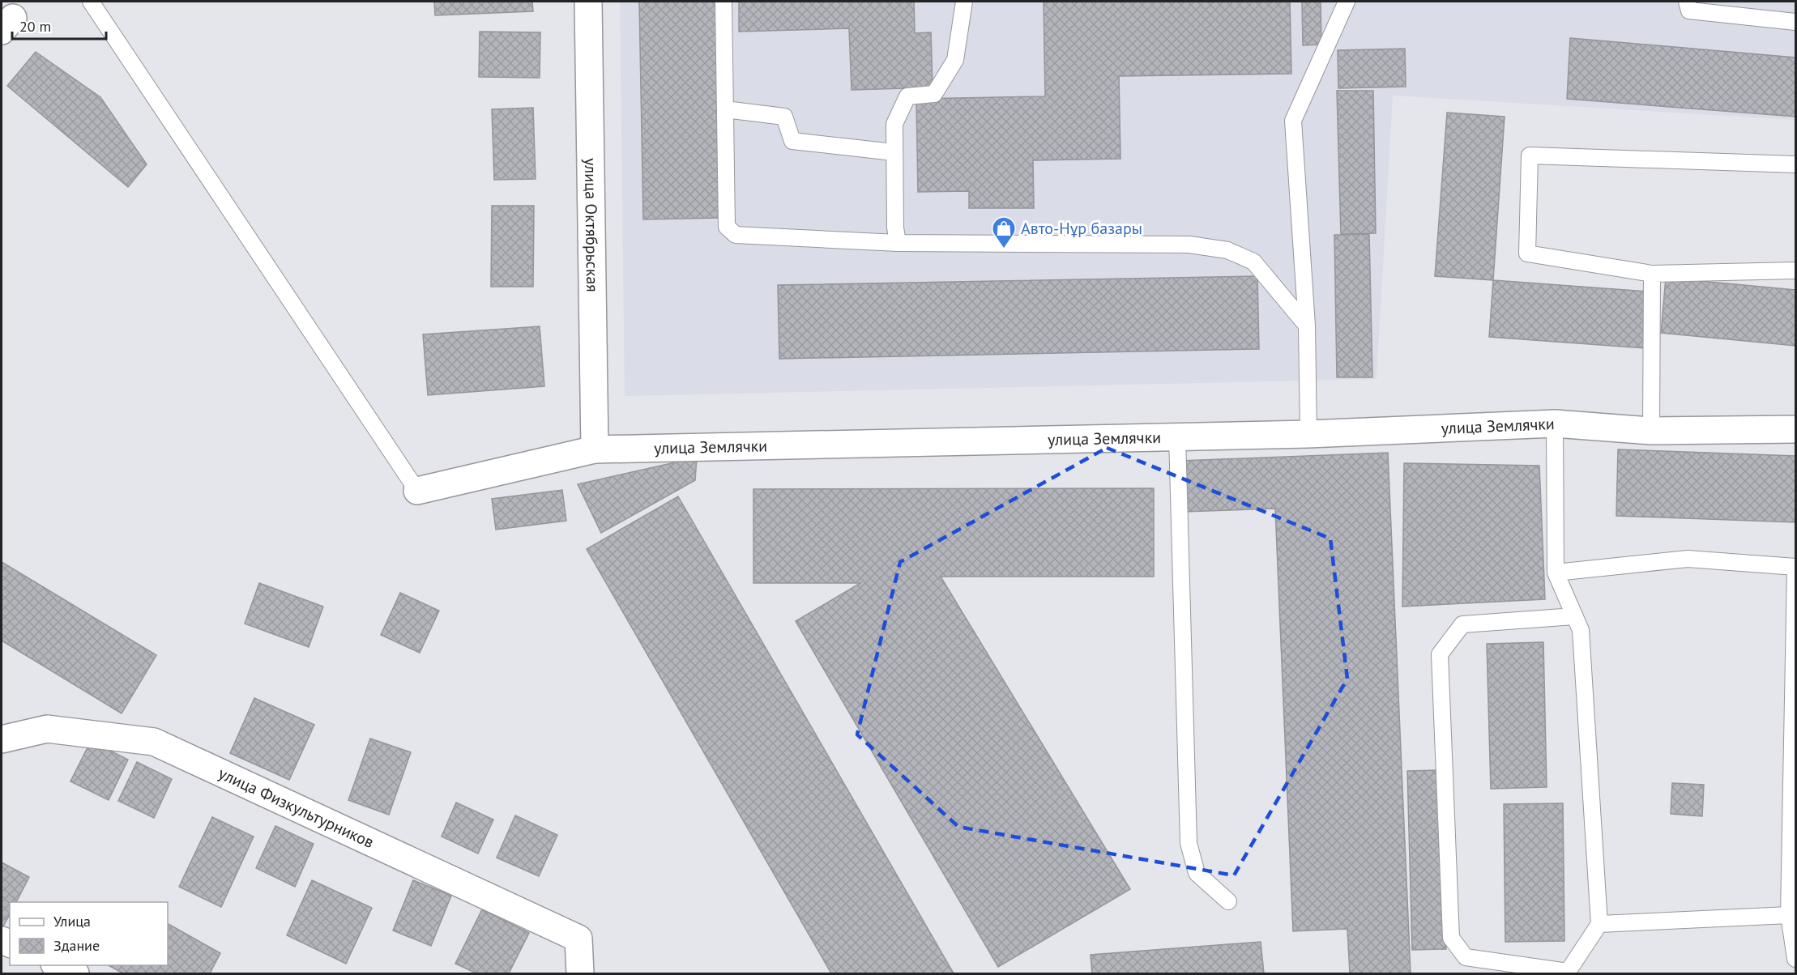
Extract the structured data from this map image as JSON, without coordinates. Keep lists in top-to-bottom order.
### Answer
{
  "streets": {
    "street": ["улица Октябрьская", "улица Землячки", "улица Физкультурников"]
  },
  "crossings": [
    ["улица Октябрьская", "улица Землячки"]
  ],
  "places": {
    "shop": ["Авто-Нұр базары"]
  },
  "legend": ["Улица", "Здание"],
  "scale_bar": "20 m"
}
